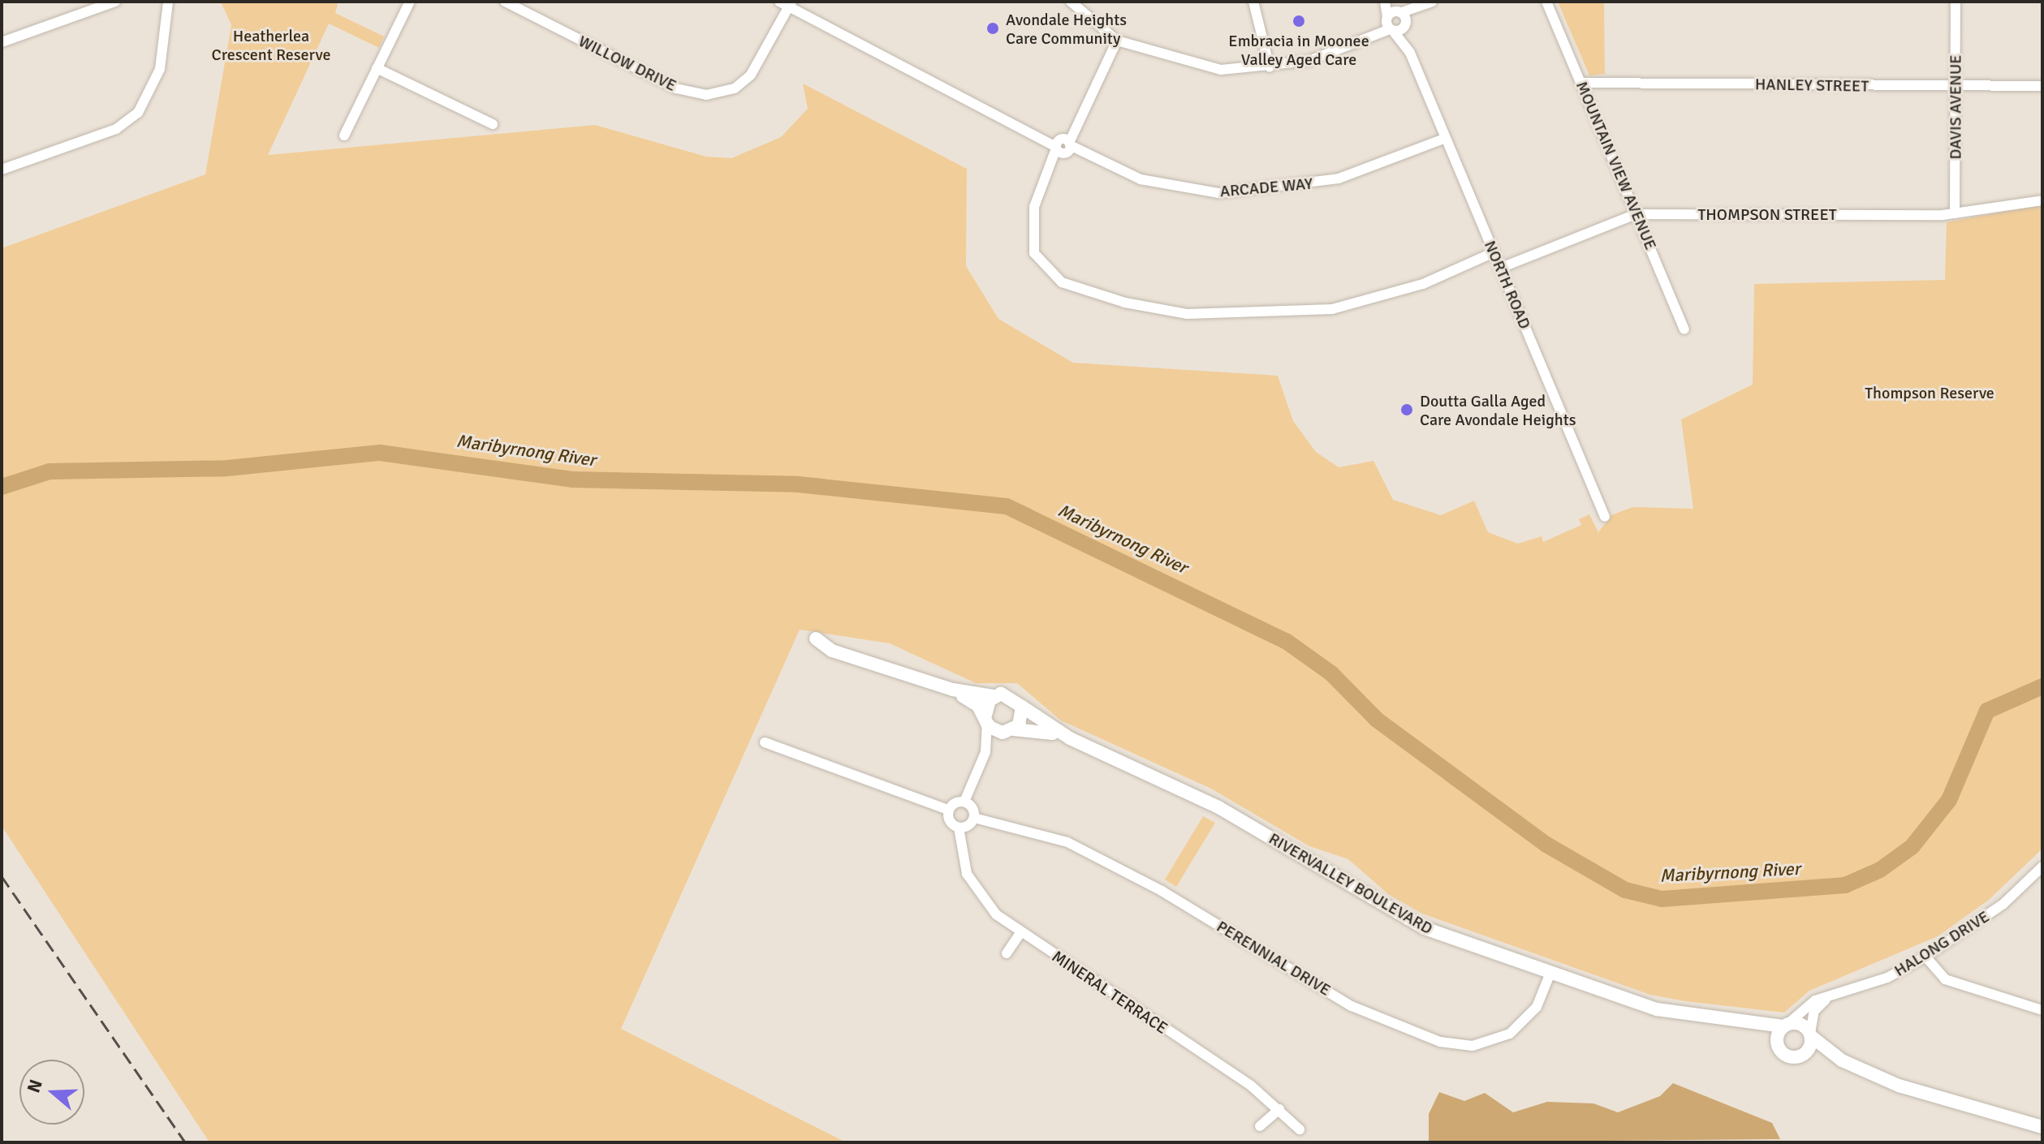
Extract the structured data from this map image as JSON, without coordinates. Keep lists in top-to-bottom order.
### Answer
{
  "streets": {
    "street": [
      "WILLOW DRIVE",
      "HANLEY STREET",
      "DAVIS AVENUE",
      "MOUNTAIN VIEW AVENUE",
      "ARCADE WAY",
      "THOMPSON STREET",
      "NORTH ROAD",
      "RIVERVALLEY BOULEVARD",
      "HALONG DRIVE",
      "PERENNIAL DRIVE",
      "MINERAL TERRACE"
    ]
  },
  "crossings": [
    ["WILLOW DRIVE", "ARCADE WAY"],
    ["HANLEY STREET", "DAVIS AVENUE"],
    ["HANLEY STREET", "MOUNTAIN VIEW AVENUE"],
    ["DAVIS AVENUE", "THOMPSON STREET"],
    ["MOUNTAIN VIEW AVENUE", "THOMPSON STREET"],
    ["ARCADE WAY", "NORTH ROAD"],
    ["THOMPSON STREET", "NORTH ROAD"],
    ["RIVERVALLEY BOULEVARD", "HALONG DRIVE"],
    ["RIVERVALLEY BOULEVARD", "PERENNIAL DRIVE"]
  ],
  "water": ["Maribyrnong River"],
  "parks": ["Heatherlea Crescent Reserve", "Thompson Reserve"],
  "places": ["Embracia in Moonee Valley Aged Care", "Avondale Heights Care Community", "Doutta Galla Aged Care Avondale Heights"],
  "north": "left"
}
